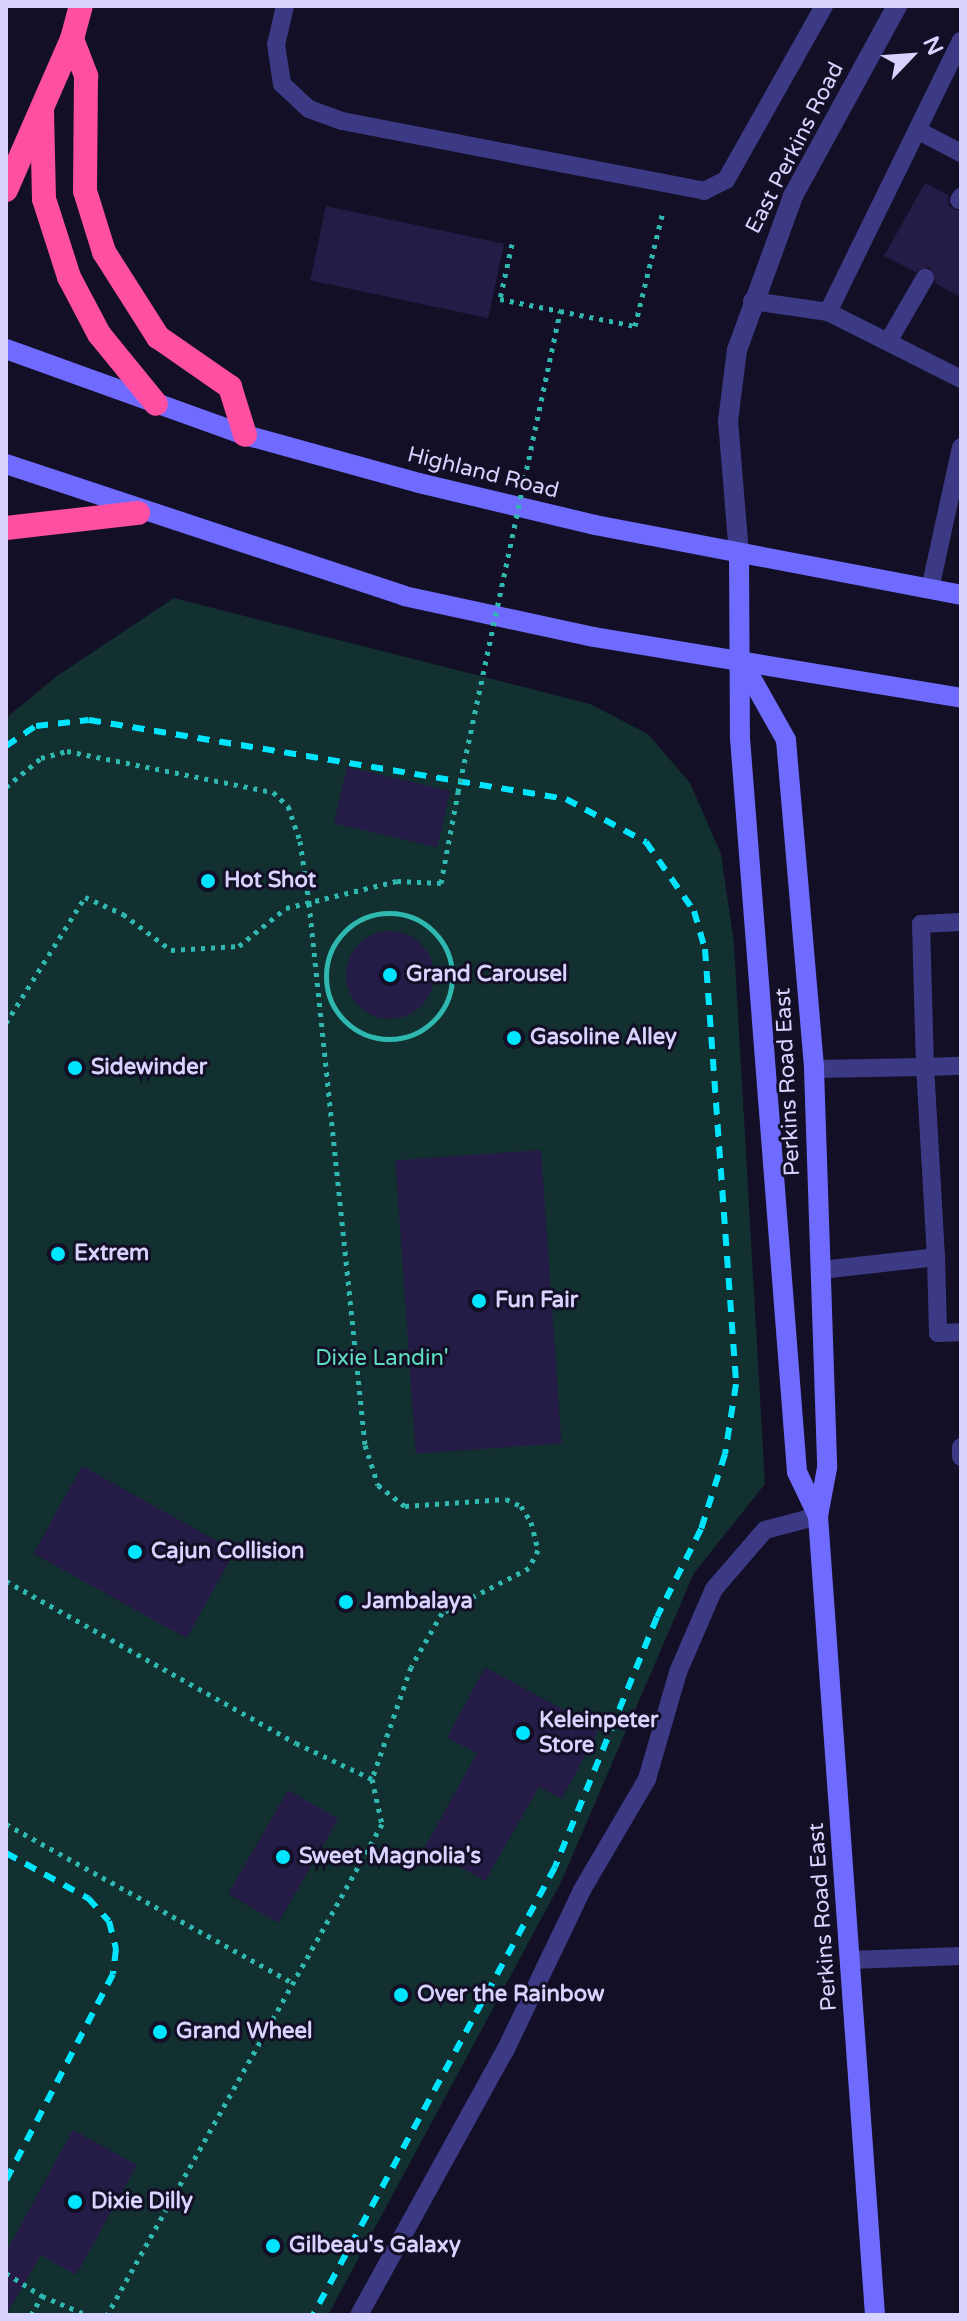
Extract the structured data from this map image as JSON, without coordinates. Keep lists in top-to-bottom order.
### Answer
{
  "streets": {
    "street": ["East Perkins Road", "Highland Road", "Perkins Road East"]
  },
  "crossings": [
    ["East Perkins Road", "Highland Road"],
    ["East Perkins Road", "Perkins Road East"],
    ["Highland Road", "Perkins Road East"]
  ],
  "parks": ["Dixie Landin'"],
  "places": [
    "Hot Shot",
    "Grand Carousel",
    "Gasoline Alley",
    "Sidewinder",
    "Extrem",
    "Fun Fair",
    "Cajun Collision",
    "Jambalaya",
    "Keleinpeter Store",
    "Sweet Magnolia's",
    "Over the Rainbow",
    "Grand Wheel",
    "Dixie Dilly",
    "Gilbeau's Galaxy"
  ],
  "north": "top right"
}
